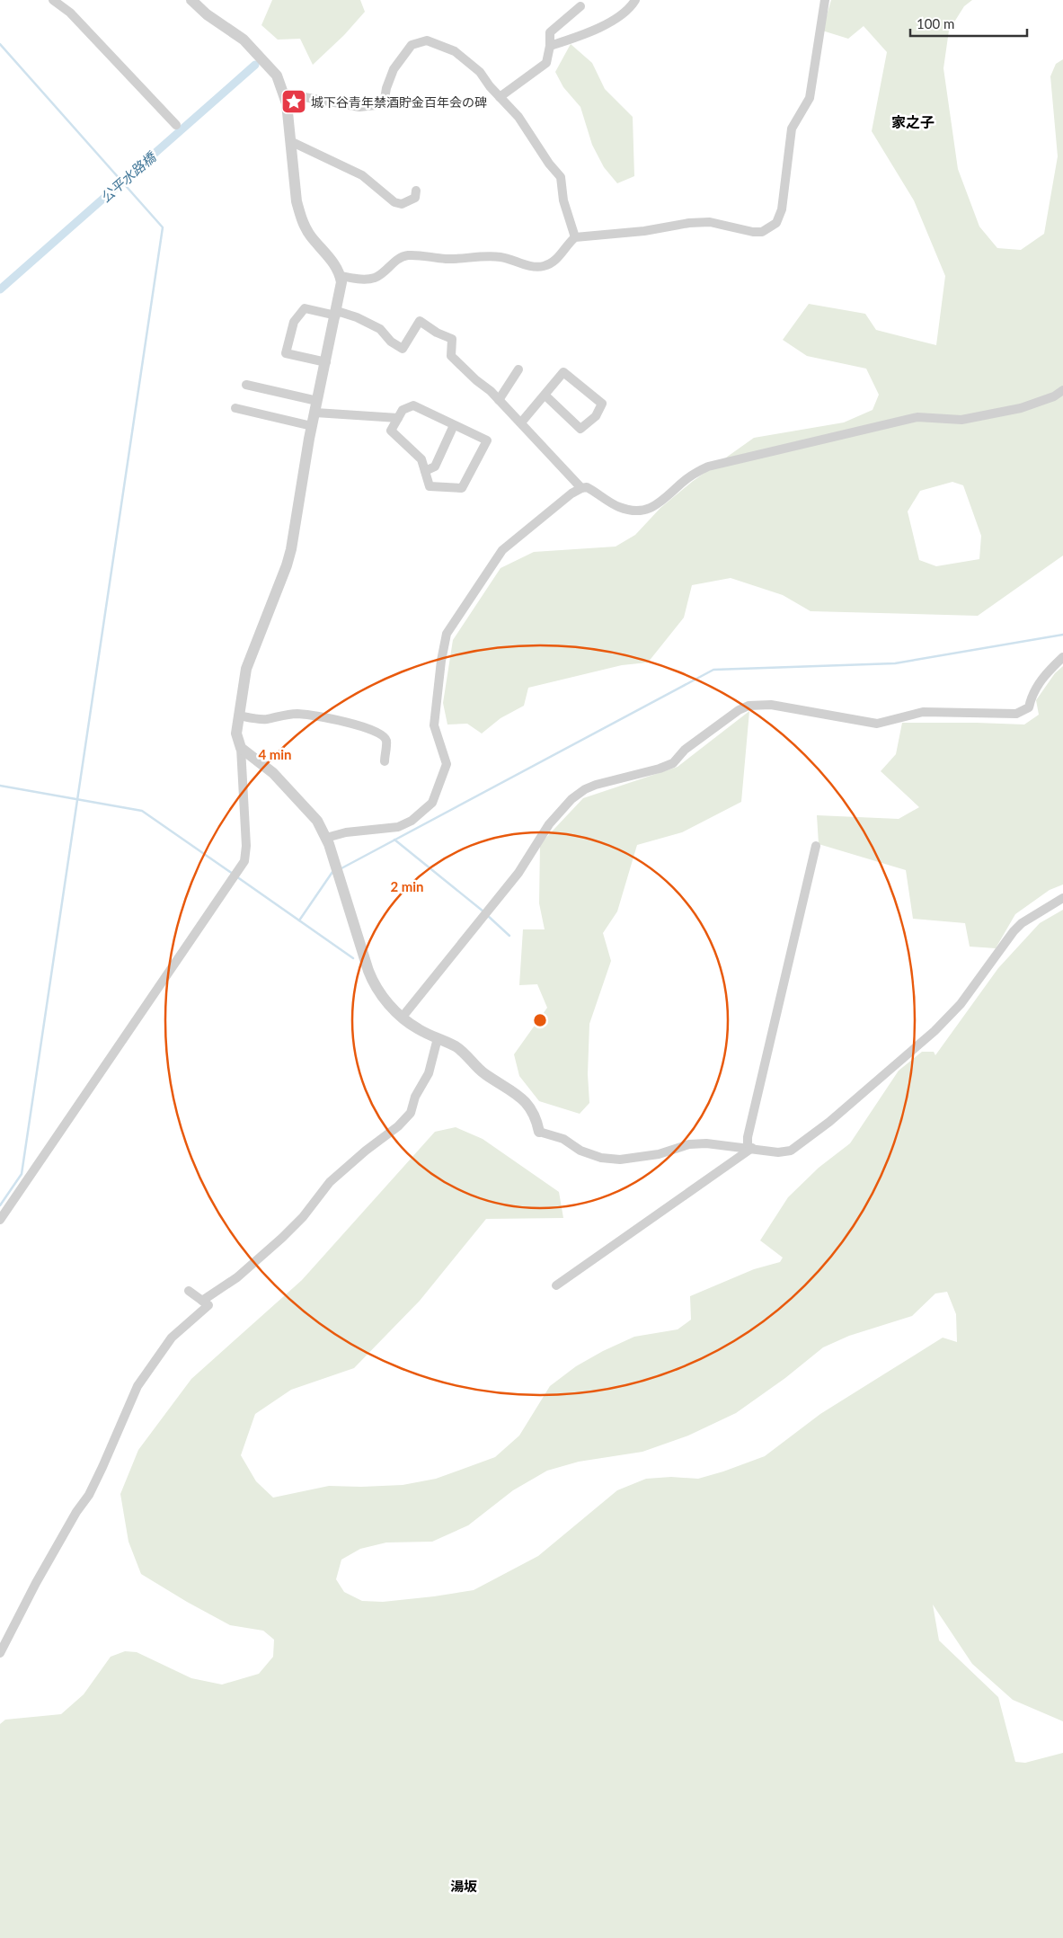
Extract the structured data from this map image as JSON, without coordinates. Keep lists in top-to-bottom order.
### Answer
{
  "districts": ["家之子", "湯坂"],
  "water": ["公平水路橋"],
  "places": {
    "place": ["城下谷青年禁酒貯金百年会の碑"]
  },
  "scale_bar": "100 m",
  "rings": ["4 min", "2 min"]
}
